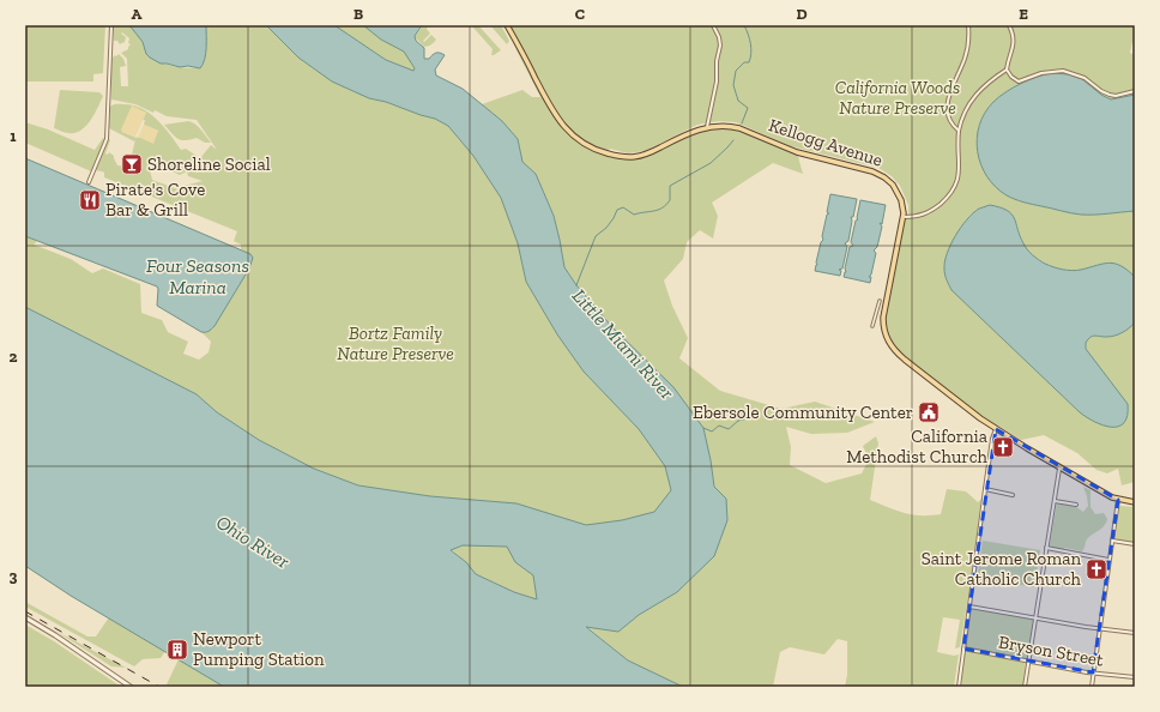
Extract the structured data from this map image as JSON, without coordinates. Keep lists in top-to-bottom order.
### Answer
{
  "streets": {
    "main road": ["Kellogg Avenue"],
    "street": ["Bryson Street"]
  },
  "water": ["Four Seasons Marina", "Little Miami River", "Ohio River"],
  "parks": ["California Woods Nature Preserve", "Bortz Family Nature Preserve"],
  "places": {
    "bar": ["Shoreline Social"],
    "restaurant": ["Pirate's Cove Bar & Grill"],
    "public building": ["Ebersole Community Center"],
    "church": ["California Methodist Church", "Saint Jerome Roman Catholic Church"],
    "building": ["Newport Pumping Station"]
  },
  "grid": {
    "columns": [
      "A",
      "B",
      "C",
      "D",
      "E"
    ],
    "rows": ["1", "2", "3"]
  }
}
